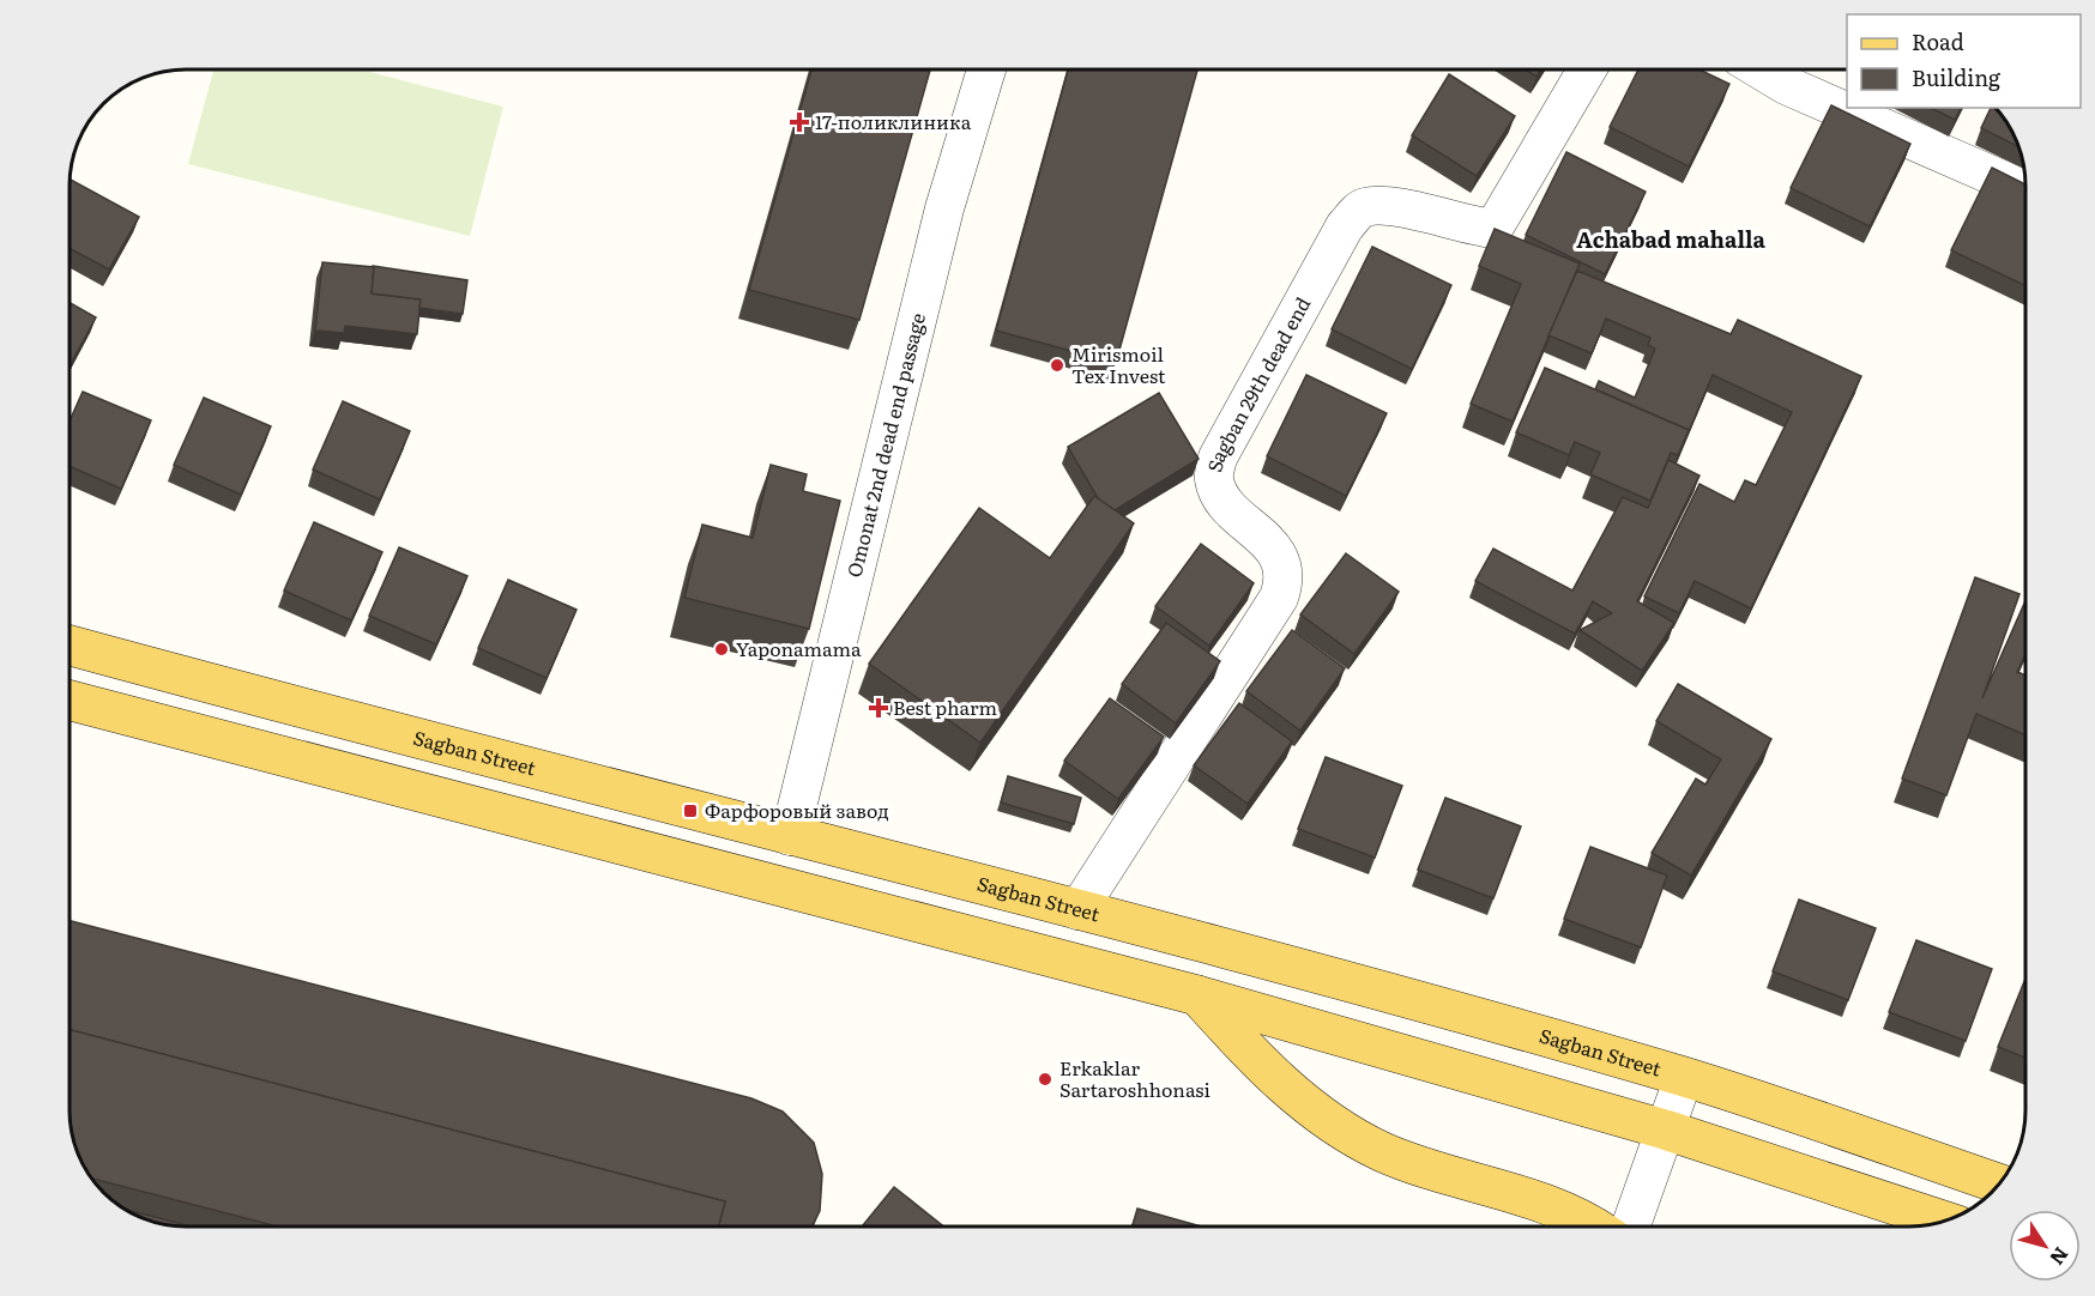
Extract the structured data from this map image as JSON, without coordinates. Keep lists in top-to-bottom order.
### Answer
{
  "streets": {
    "main road": ["Sagban Street"],
    "street": ["Sagban 29th dead end", "Omonat 2nd dead end passage"]
  },
  "crossings": [
    ["Sagban 29th dead end", "Sagban Street"],
    ["Omonat 2nd dead end passage", "Sagban Street"]
  ],
  "districts": ["Achabad mahalla"],
  "places": {
    "health": ["17-поликлиника", "Best pharm"],
    "other": ["Mirismoil Tex Invest", "Yaponamama", "Erkaklar Sartaroshhonasi"],
    "transit": ["Фарфоровый завод"]
  },
  "legend": ["Road", "Building"],
  "north": "bottom right"
}
